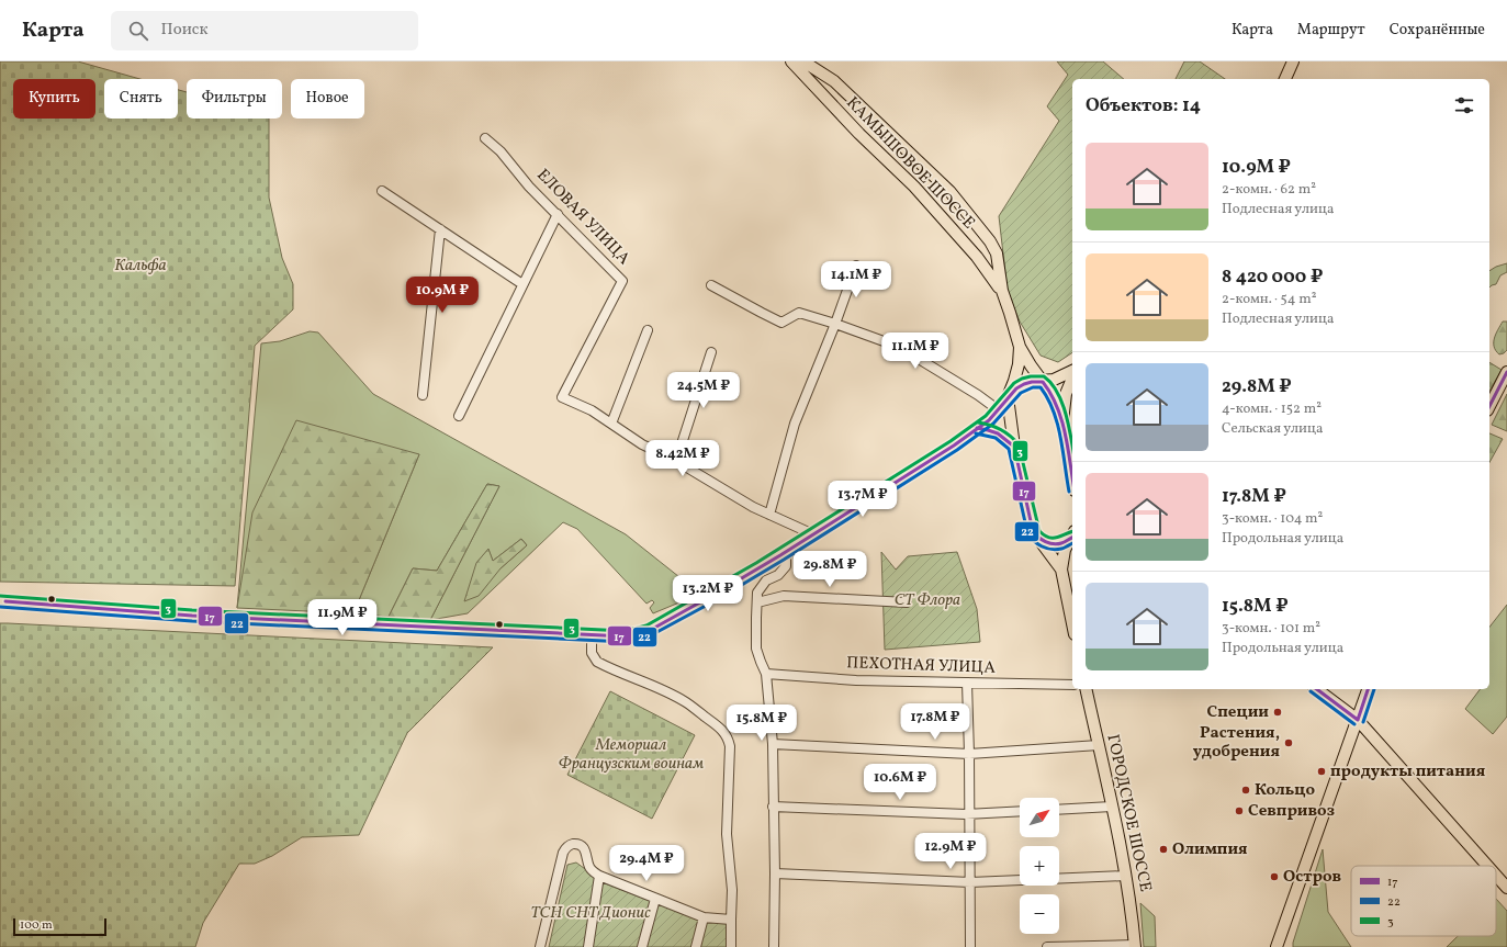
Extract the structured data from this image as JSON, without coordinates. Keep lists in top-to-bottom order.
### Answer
{
  "streets": {
    "main road": ["КАМЫШОВОЕ ШОССЕ", "ГОРОДСКОЕ ШОССЕ"],
    "street": ["ЕЛОВАЯ УЛИЦА", "ПЕХОТНАЯ УЛИЦА"]
  },
  "parks": [
    "Кальфа",
    "СТ Флора",
    "Мемориал Французским воинам",
    "ТСН СНТ Дионис"
  ],
  "places": [
    "Специи",
    "Растения, удобрения",
    "продукты питания",
    "Кольцо",
    "Севпривоз",
    "Олимпия",
    "Остров"
  ],
  "lines": ["transit line 17", "transit line 3", "transit line 22"],
  "legend": ["17", "22", "3"],
  "scale_bar": "100 m",
  "north": "top right",
  "page": {
    "header": "Карта",
    "search": "Поиск",
    "nav": ["Карта", "Маршрут", "Сохранённые"],
    "chip": [
      "Купить",
      "Снять",
      "Фильтры",
      "Новое"
    ],
    "heading": "Объектов: 14",
    "list": [
      {
        "name": "10.9M ₽",
        "note": "2-комн. · 62 m² · Подлесная улица"
      },
      {
        "name": "8 420 000 ₽",
        "note": "2-комн. · 54 m² · Подлесная улица"
      },
      {
        "name": "29.8M ₽",
        "note": "4-комн. · 152 m² · Сельская улица"
      },
      {
        "name": "17.8M ₽",
        "note": "3-комн. · 104 m² · Продольная улица"
      },
      {
        "name": "15.8M ₽",
        "note": "3-комн. · 101 m² · Продольная улица"
      }
    ],
    "price": [
      "14.1M ₽",
      "10.9M ₽",
      "11.1M ₽",
      "24.5M ₽",
      "8.42M ₽",
      "13.7M ₽",
      "29.8M ₽",
      "13.2M ₽",
      "11.9M ₽",
      "17.8M ₽",
      "15.8M ₽",
      "10.6M ₽",
      "12.9M ₽",
      "29.4M ₽"
    ],
    "map_buttons": ["+", "−"],
    "scale": "100 m"
  }
}
